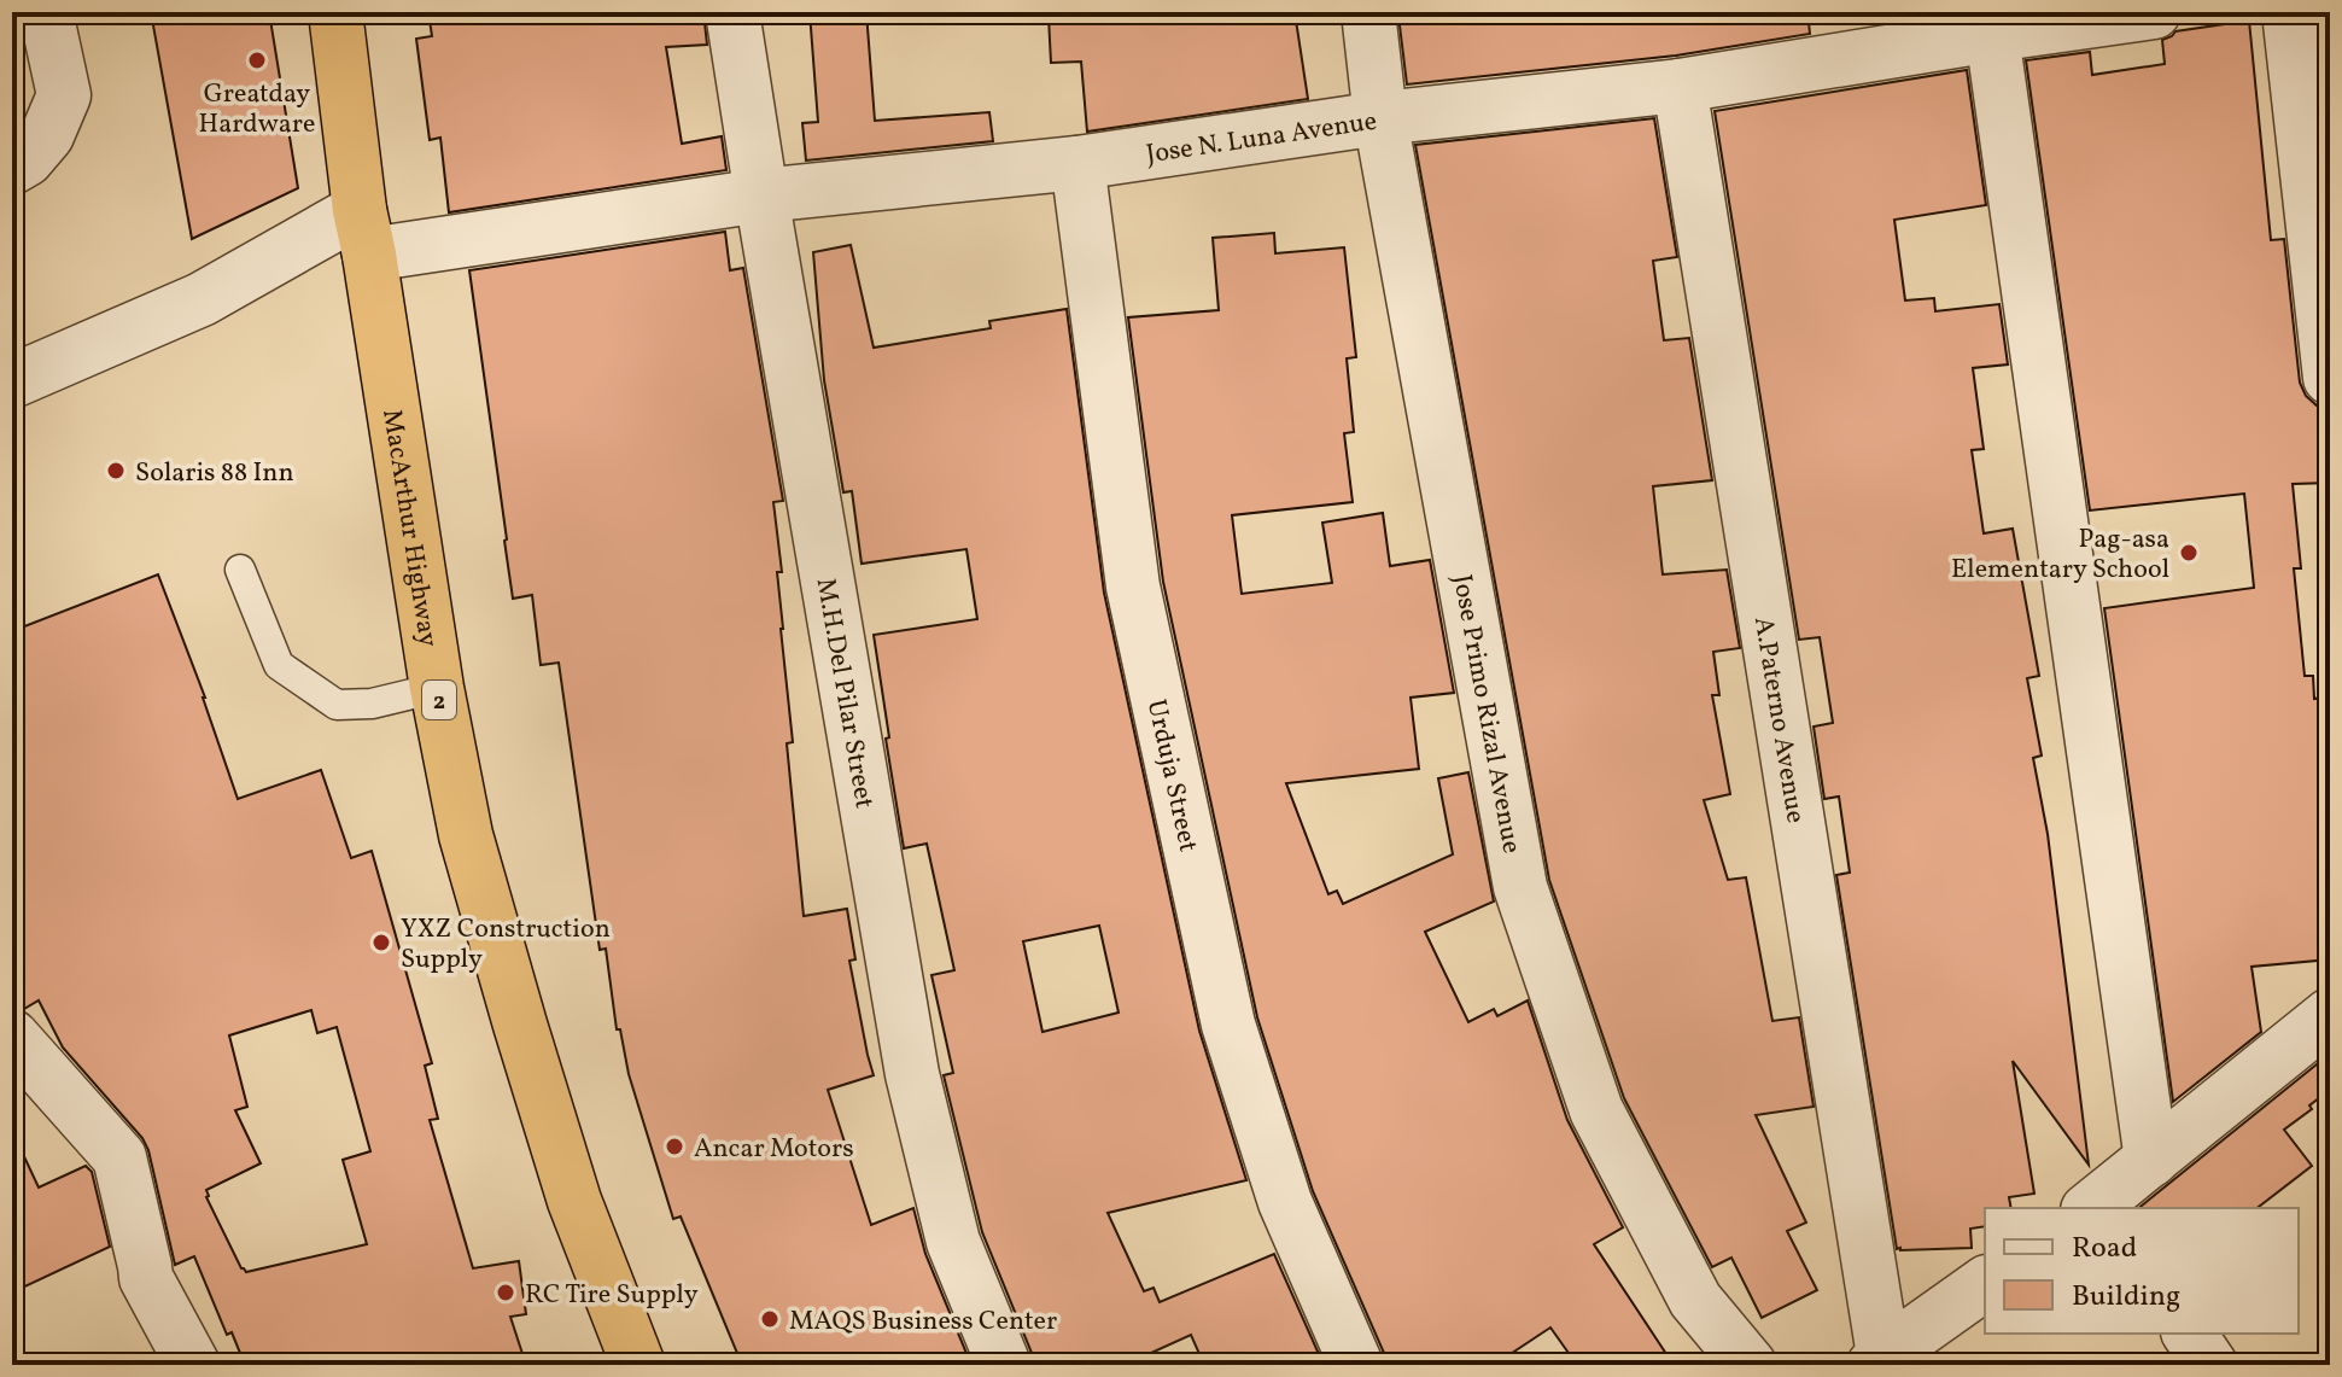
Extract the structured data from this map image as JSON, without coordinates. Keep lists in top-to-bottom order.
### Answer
{
  "streets": {
    "highway": ["MacArthur Highway", "2"],
    "street": [
      "Jose N. Luna Avenue",
      "M.H.Del Pilar Street",
      "Jose Primo Rizal Avenue",
      "A.Paterno Avenue",
      "Urduja Street"
    ]
  },
  "crossings": [
    ["Jose N. Luna Avenue", "MacArthur Highway"],
    ["Jose N. Luna Avenue", "M.H.Del Pilar Street"],
    ["Jose N. Luna Avenue", "Jose Primo Rizal Avenue"],
    ["Jose N. Luna Avenue", "A.Paterno Avenue"],
    ["Jose N. Luna Avenue", "Urduja Street"]
  ],
  "places": [
    "Greatday Hardware",
    "Solaris 88 Inn",
    "Pag-asa Elementary School",
    "YXZ Construction Supply",
    "Ancar Motors",
    "RC Tire Supply",
    "MAQS Business Center"
  ],
  "legend": ["Road", "Building"]
}
